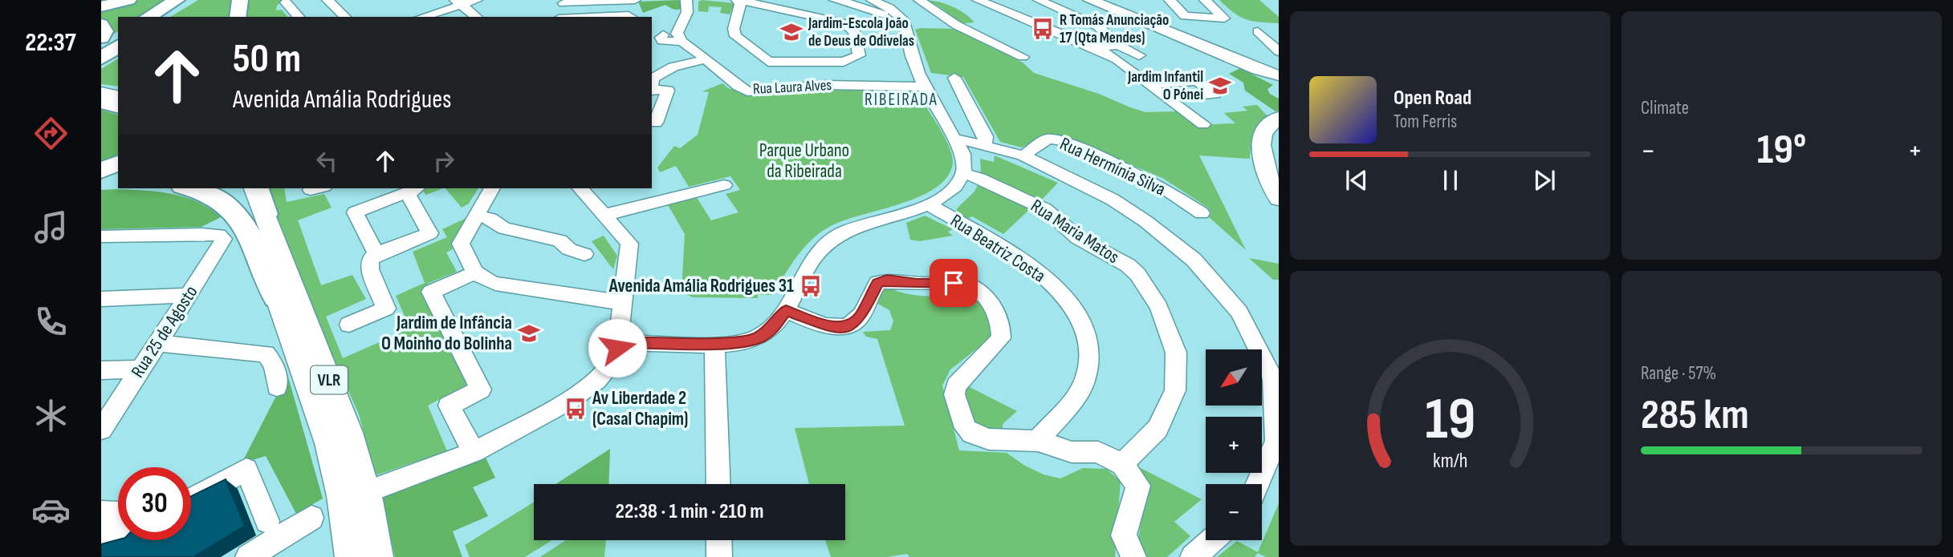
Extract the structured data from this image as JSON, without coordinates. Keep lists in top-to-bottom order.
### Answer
{
  "streets": {
    "main road": ["VLR"],
    "street": [
      "Rua Laura Alves",
      "Rua Hermínia Silva",
      "Rua Maria Matos",
      "Rua Beatriz Costa",
      "Rua 25 de Agosto"
    ]
  },
  "districts": ["RIBEIRADA"],
  "parks": ["Parque Urbano da Ribeirada"],
  "places": {
    "bus stop": ["R Tomás Anunciação 17 (Qta Mendes)", "Avenida Amália Rodrigues 31", "Av Liberdade 2 (Casal Chapim)"],
    "school or university": ["Jardim-Escola João de Deus de Odivelas", "Jardim Infantil O Pónei", "Jardim de Infância O Moinho do Bolinha"]
  },
  "north": "bottom left",
  "page": {
    "tabs": "22:37",
    "tile": [
      "Climate",
      ["Range · 57%", "285 km"]
    ],
    "turn": ["50 m", "Avenida Amália Rodrigues"],
    "song": ["Open Road", "Tom Ferris"],
    "heat": ["−", "19°", "+"],
    "map_buttons": ["+", "−"],
    "limit": "30",
    "trip": "22:38 · 1 min · 210 m",
    "gauge": ["19", "km/h"]
  }
}
